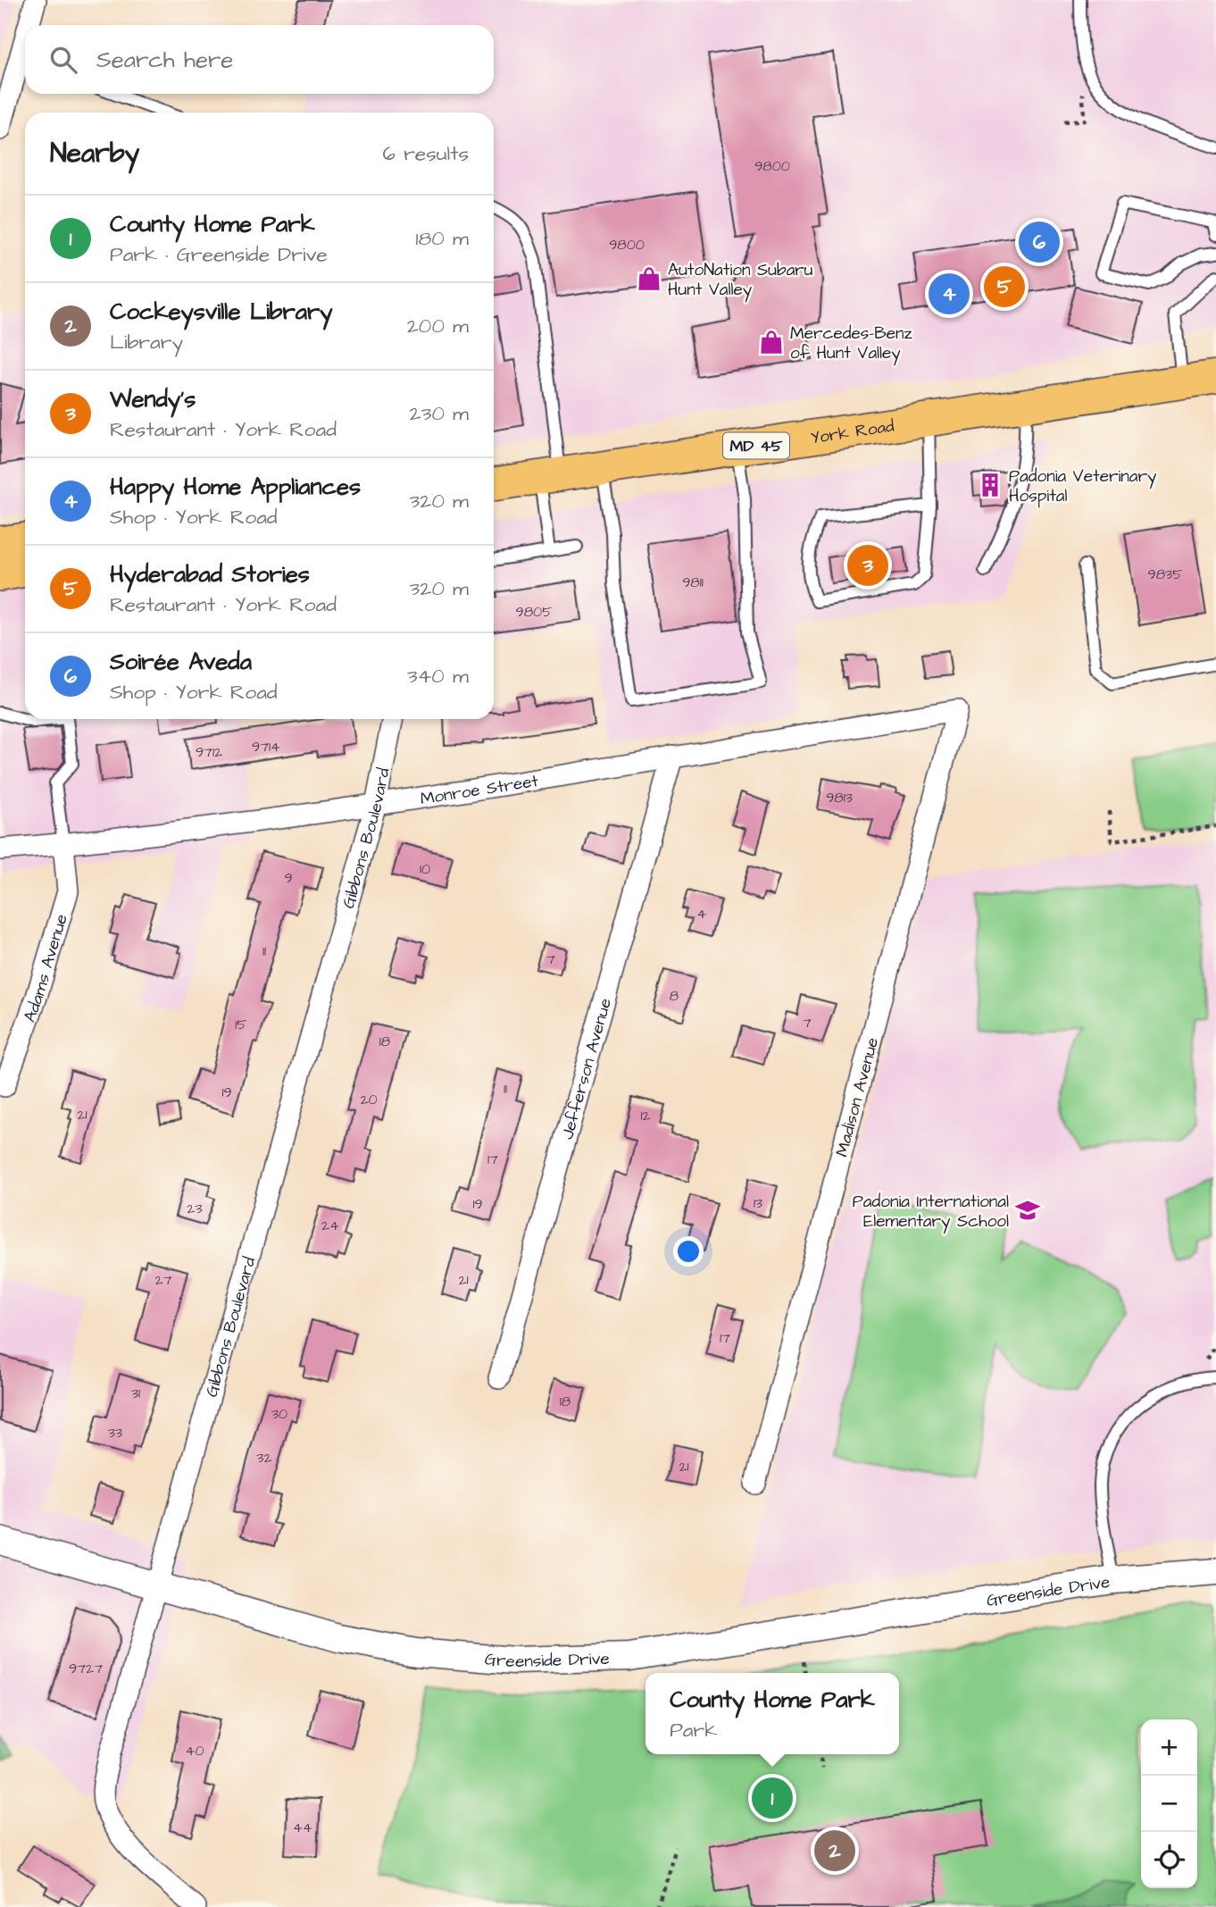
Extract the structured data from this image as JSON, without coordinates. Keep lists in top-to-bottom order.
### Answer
{
  "streets": {
    "main road": ["York Road", "MD 45"],
    "street": [
      "Monroe Street",
      "Gibbons Boulevard",
      "Adams Avenue",
      "Jefferson Avenue",
      "Madison Avenue",
      "Greenside Drive"
    ]
  },
  "crossings": [
    ["Monroe Street", "Gibbons Boulevard"],
    ["Monroe Street", "Adams Avenue"],
    ["Monroe Street", "Jefferson Avenue"],
    ["Monroe Street", "Madison Avenue"],
    ["Gibbons Boulevard", "Greenside Drive"]
  ],
  "places": {
    "shop": ["AutoNation Subaru Hunt Valley", "Mercedes-Benz of Hunt Valley"],
    "building": ["Padonia Veterinary Hospital"],
    "school or university": ["Padonia International Elementary School"]
  },
  "house_numbers": [
    "9800",
    "9800",
    "9835",
    "9811",
    "9805",
    "9714",
    "9712",
    "9813",
    "10",
    "9",
    "4",
    "11",
    "7",
    "8",
    "7",
    "15",
    "18",
    "11",
    "19",
    "20",
    "21",
    "12",
    "17",
    "13",
    "19",
    "23",
    "24",
    "27",
    "21",
    "17",
    "31",
    "18",
    "30",
    "33",
    "32",
    "21",
    "9727",
    "40",
    "44"
  ],
  "page": {
    "search": "Search here",
    "heading": ["Nearby", "6 results"],
    "list": [
      {
        "mark": "1",
        "name": "County Home Park",
        "note": "Park · Greenside Drive",
        "value": "180 m"
      },
      {
        "mark": "2",
        "name": "Cockeysville Library",
        "note": "Library",
        "value": "200 m"
      },
      {
        "mark": "3",
        "name": "Wendy's",
        "note": "Restaurant · York Road",
        "value": "230 m"
      },
      {
        "mark": "4",
        "name": "Happy Home Appliances",
        "note": "Shop · York Road",
        "value": "320 m"
      },
      {
        "mark": "5",
        "name": "Hyderabad Stories",
        "note": "Restaurant · York Road",
        "value": "320 m"
      },
      {
        "mark": "6",
        "name": "Soirée Aveda",
        "note": "Shop · York Road",
        "value": "340 m"
      }
    ],
    "pins": [
      "6",
      "5",
      "4",
      "3",
      "1",
      "2"
    ],
    "popup": ["County Home Park", "Park"],
    "map_buttons": ["+", "−"]
  }
}
